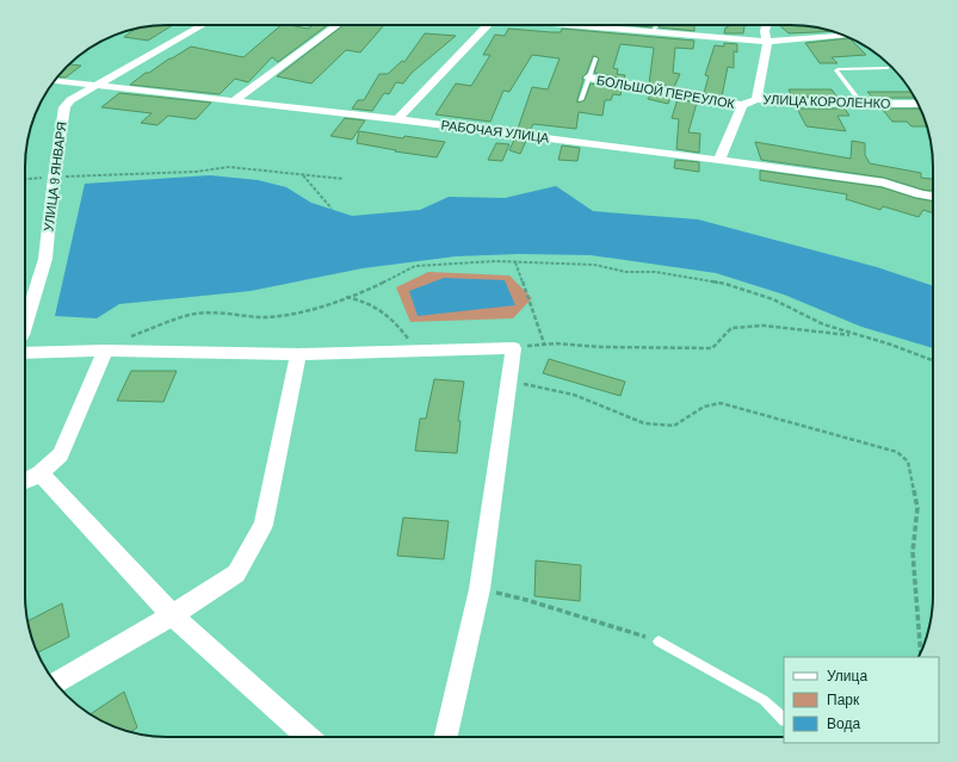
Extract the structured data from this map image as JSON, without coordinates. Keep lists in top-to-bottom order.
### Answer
{
  "streets": {
    "street": [
      "БОЛЬШОЙ ПЕРЕУЛОК",
      "УЛИЦА КОРОЛЕНКО",
      "РАБОЧАЯ УЛИЦА",
      "УЛИЦА 9 ЯНВАРЯ"
    ]
  },
  "crossings": [
    ["БОЛЬШОЙ ПЕРЕУЛОК", "УЛИЦА КОРОЛЕНКО"],
    ["БОЛЬШОЙ ПЕРЕУЛОК", "РАБОЧАЯ УЛИЦА"],
    ["РАБОЧАЯ УЛИЦА", "УЛИЦА 9 ЯНВАРЯ"]
  ],
  "legend": ["Улица", "Парк", "Вода"]
}
